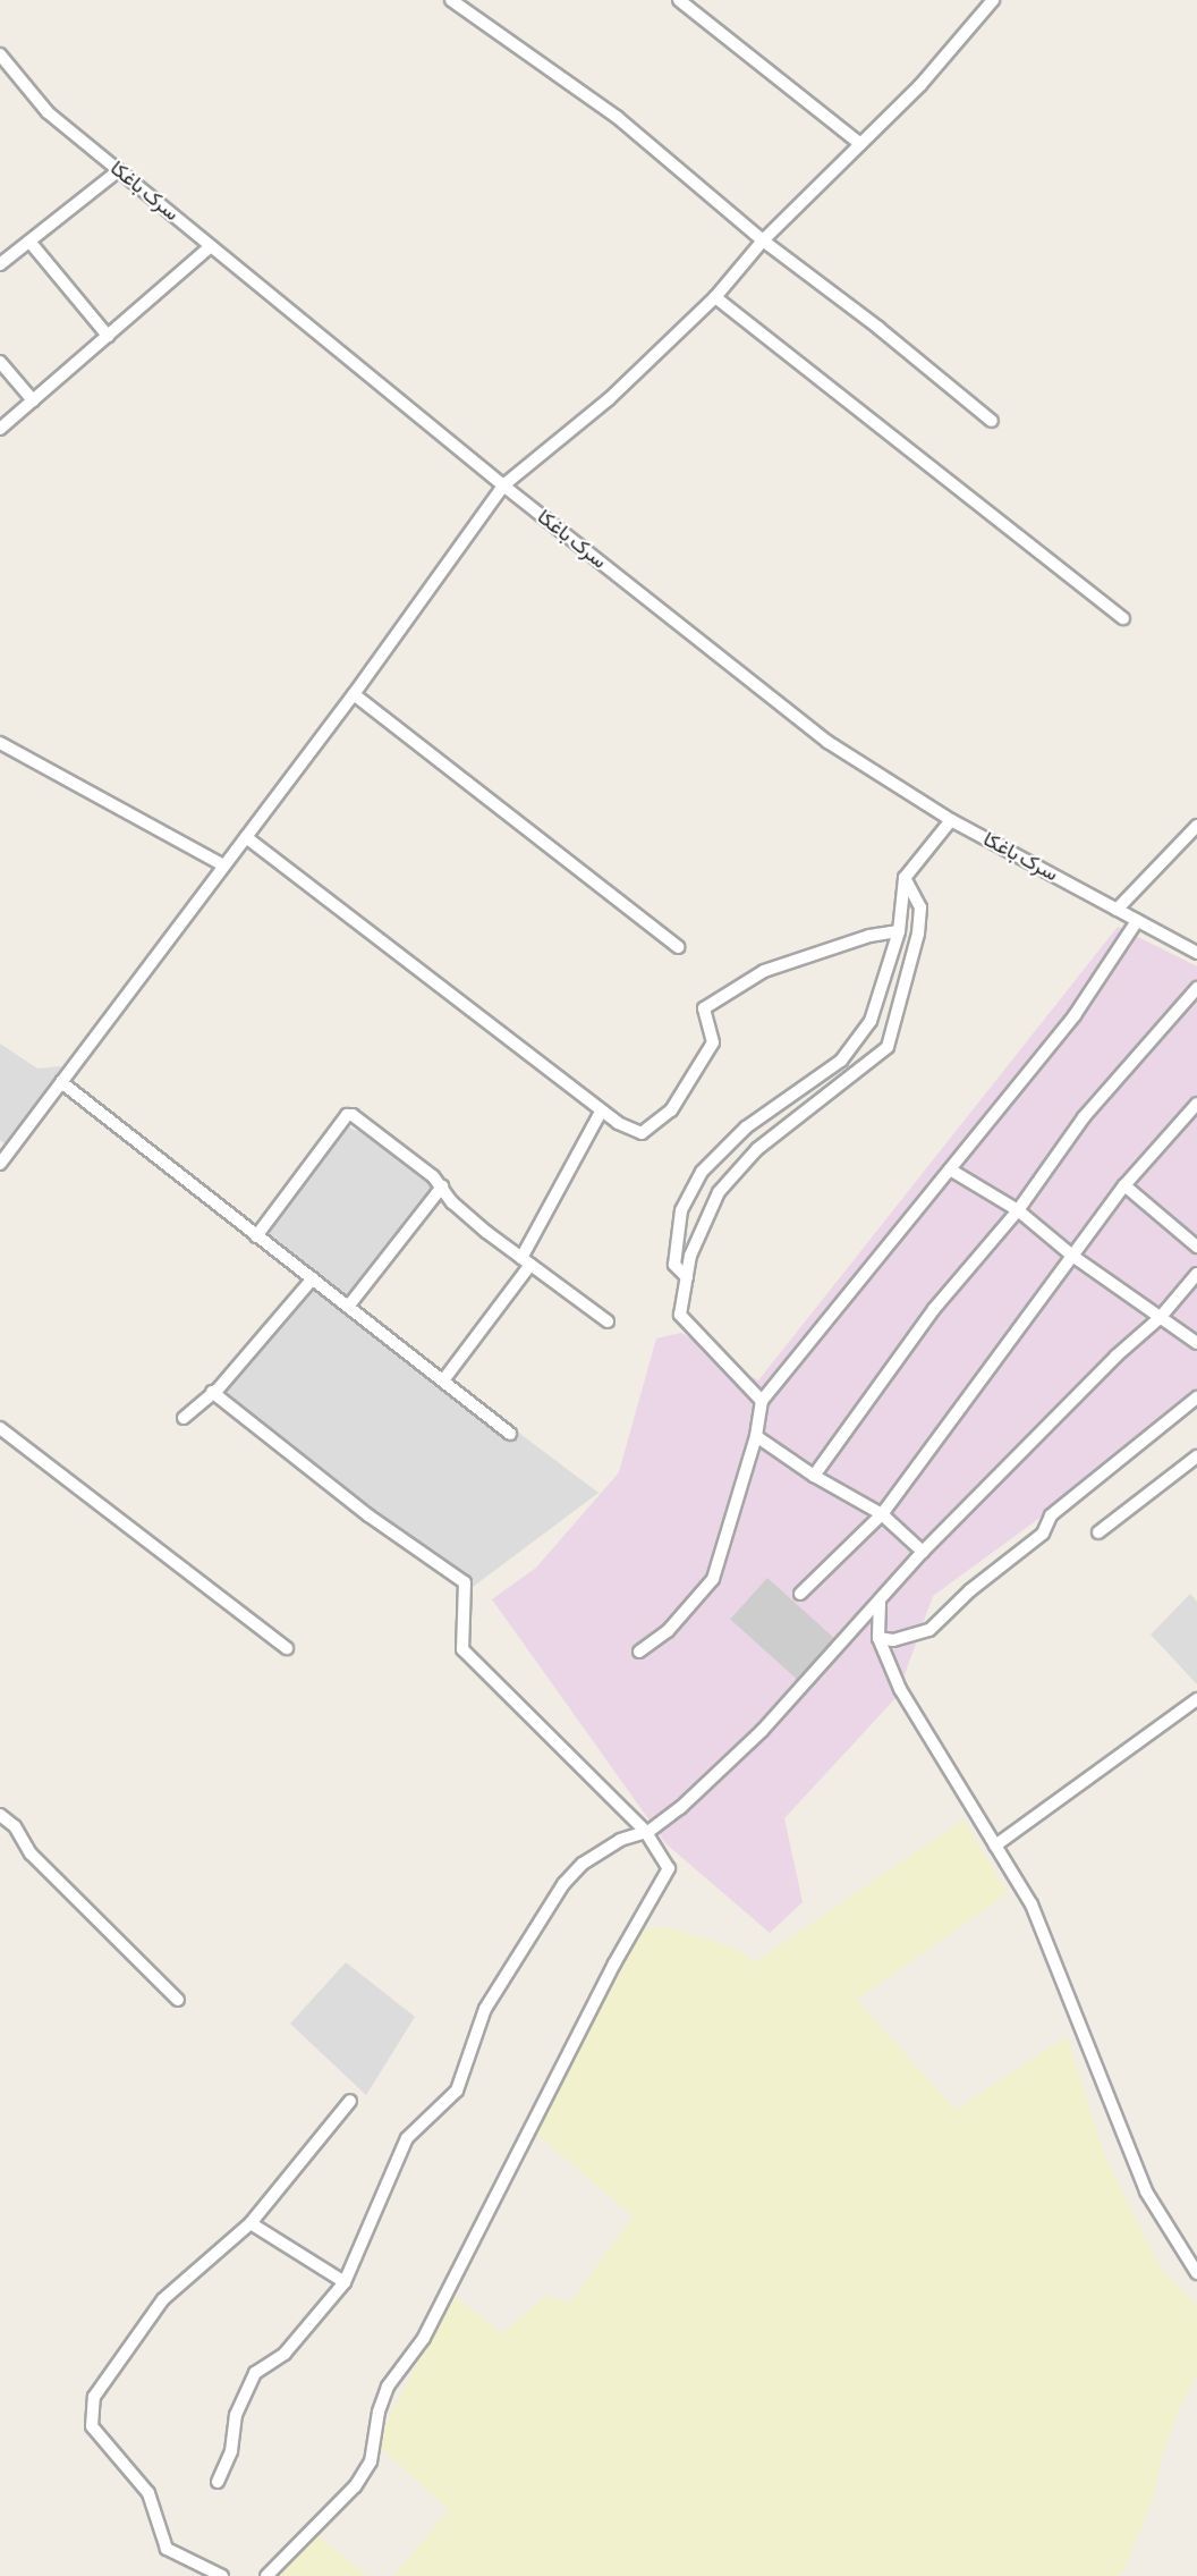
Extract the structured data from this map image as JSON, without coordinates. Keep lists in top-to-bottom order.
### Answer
{
  "streets": {
    "street": ["سرک باغکا"]
  }
}
